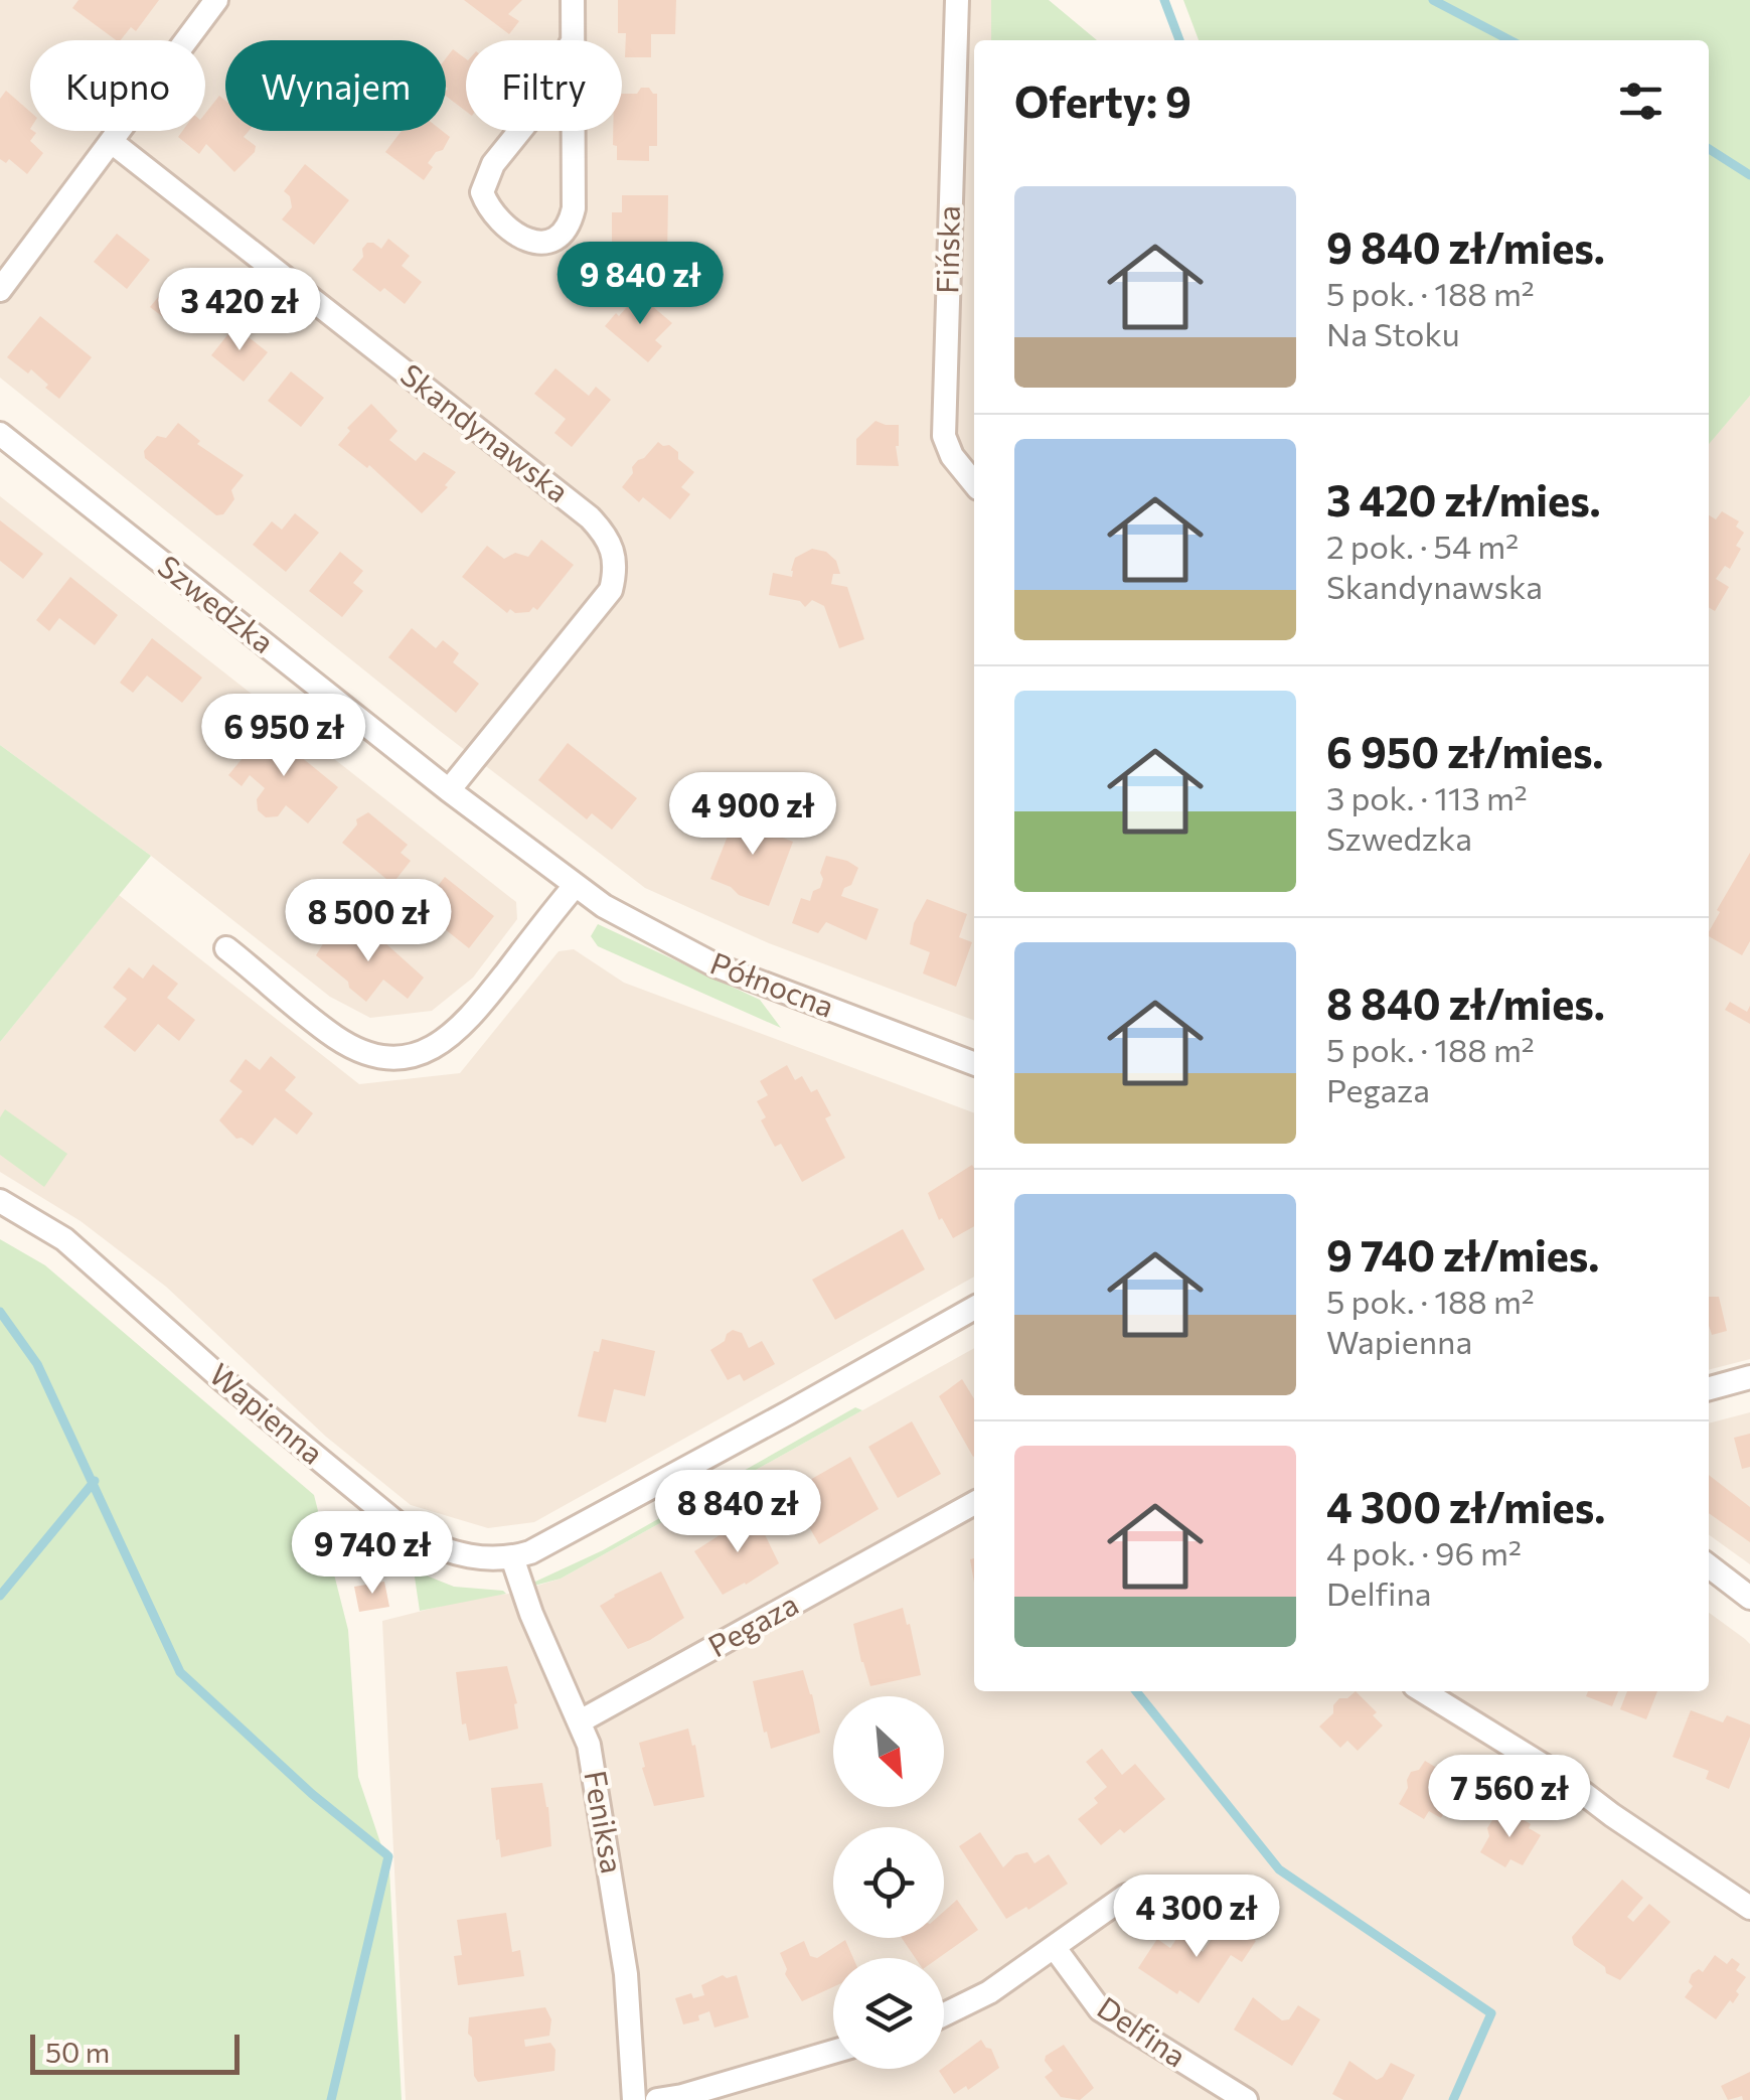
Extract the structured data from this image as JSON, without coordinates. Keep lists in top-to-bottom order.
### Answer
{
  "streets": {
    "street": [
      "Fińska",
      "Skandynawska",
      "Szwedzka",
      "Północna",
      "Wapienna",
      "Pegaza",
      "Feniksa",
      "Delfina"
    ]
  },
  "crossings": [
    ["Skandynawska", "Szwedzka"],
    ["Szwedzka", "Północna"],
    ["Wapienna", "Feniksa"],
    ["Pegaza", "Feniksa"]
  ],
  "scale_bar": "50 m",
  "north": "bottom right",
  "page": {
    "chip": ["Kupno", "Wynajem", "Filtry"],
    "heading": "Oferty: 9",
    "list": [
      {
        "name": "9 840 zł/mies.",
        "note": "5 pok. · 188 m² · Na Stoku"
      },
      {
        "name": "3 420 zł/mies.",
        "note": "2 pok. · 54 m² · Skandynawska"
      },
      {
        "name": "6 950 zł/mies.",
        "note": "3 pok. · 113 m² · Szwedzka"
      },
      {
        "name": "8 840 zł/mies.",
        "note": "5 pok. · 188 m² · Pegaza"
      },
      {
        "name": "9 740 zł/mies.",
        "note": "5 pok. · 188 m² · Wapienna"
      },
      {
        "name": "4 300 zł/mies.",
        "note": "4 pok. · 96 m² · Delfina"
      }
    ],
    "price": [
      "9 840 zł",
      "3 420 zł",
      "6 950 zł",
      "4 900 zł",
      "8 500 zł",
      "8 840 zł",
      "9 740 zł",
      "7 560 zł",
      "4 300 zł"
    ],
    "scale": "50 m"
  }
}
